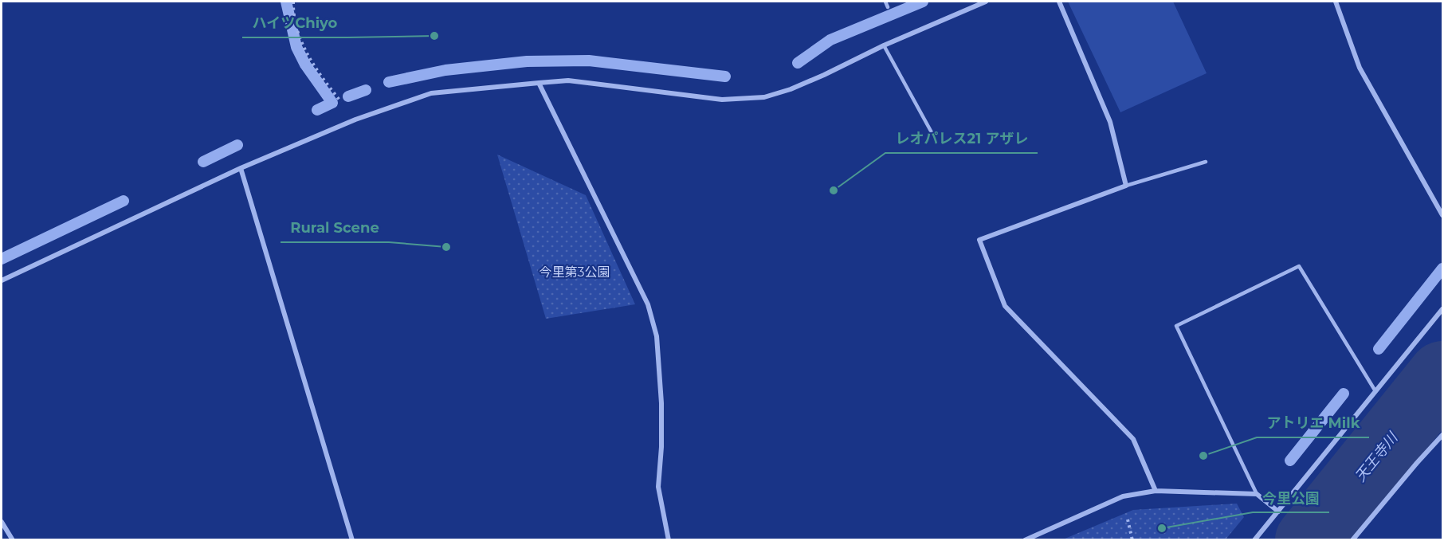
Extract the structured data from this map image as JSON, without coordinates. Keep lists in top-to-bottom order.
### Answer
{
  "water": ["天王寺川"],
  "parks": ["今里第3公園"],
  "places": [
    "ハイツChiyo",
    "レオパレス21 アザレ",
    "Rural Scene",
    "アトリエ Milk",
    "今里公園"
  ]
}
